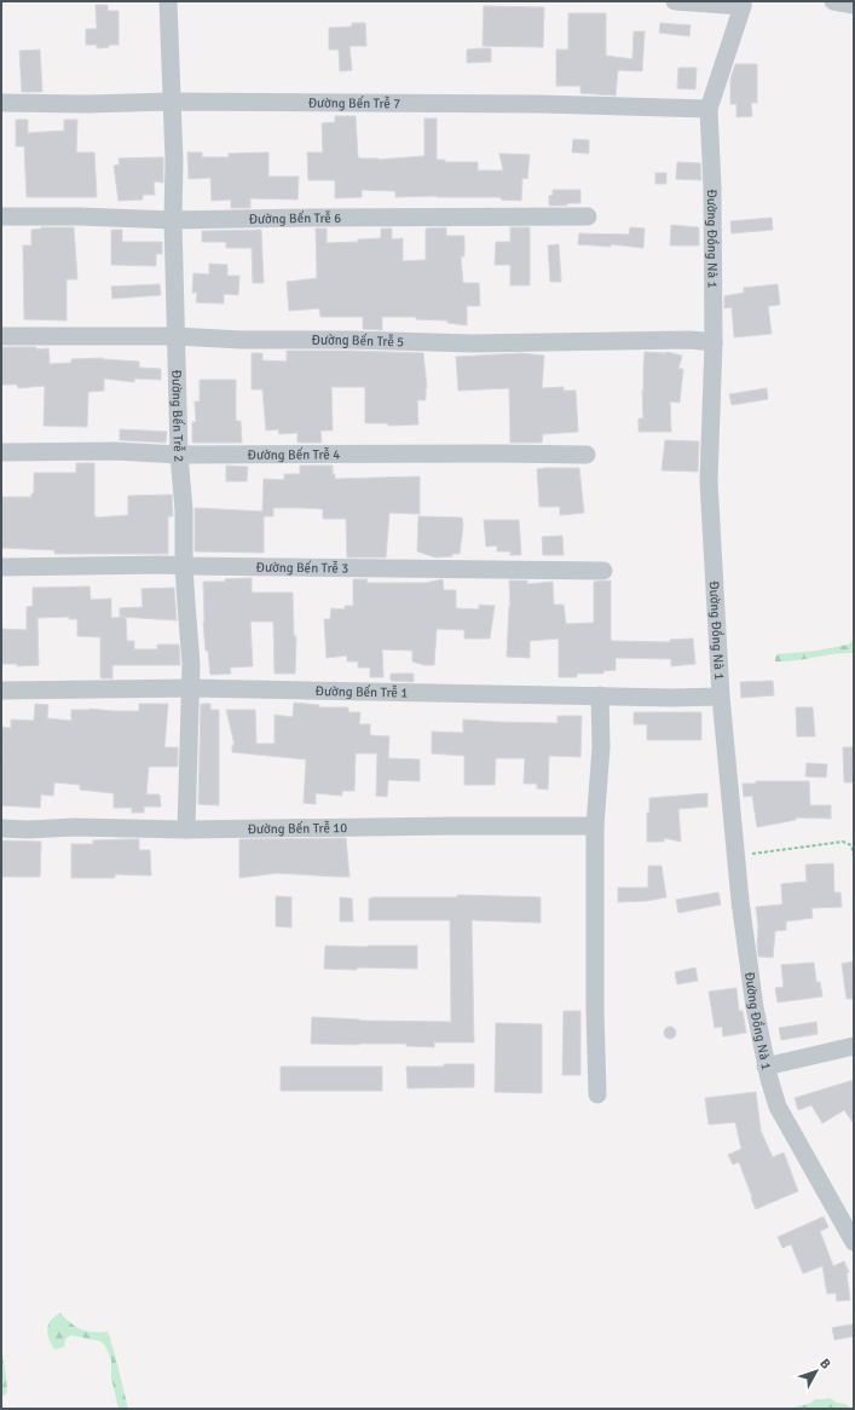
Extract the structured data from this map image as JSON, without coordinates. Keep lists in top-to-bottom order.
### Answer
{
  "streets": {
    "street": [
      "Đường Bến Trễ 7",
      "Đường Bến Trễ 6",
      "Đường Đồng Nà 1",
      "Đường Bến Trễ 5",
      "Đường Bến Trễ 2",
      "Đường Bến Trễ 4",
      "Đường Bến Trễ 3",
      "Đường Bến Trễ 1",
      "Đường Bến Trễ 10"
    ]
  },
  "crossings": [
    ["Đường Bến Trễ 7", "Đường Đồng Nà 1"],
    ["Đường Bến Trễ 7", "Đường Bến Trễ 2"],
    ["Đường Bến Trễ 6", "Đường Bến Trễ 2"],
    ["Đường Đồng Nà 1", "Đường Bến Trễ 5"],
    ["Đường Đồng Nà 1", "Đường Bến Trễ 1"],
    ["Đường Bến Trễ 5", "Đường Bến Trễ 2"],
    ["Đường Bến Trễ 2", "Đường Bến Trễ 4"],
    ["Đường Bến Trễ 2", "Đường Bến Trễ 3"],
    ["Đường Bến Trễ 2", "Đường Bến Trễ 1"],
    ["Đường Bến Trễ 2", "Đường Bến Trễ 10"]
  ],
  "north": "top right"
}
